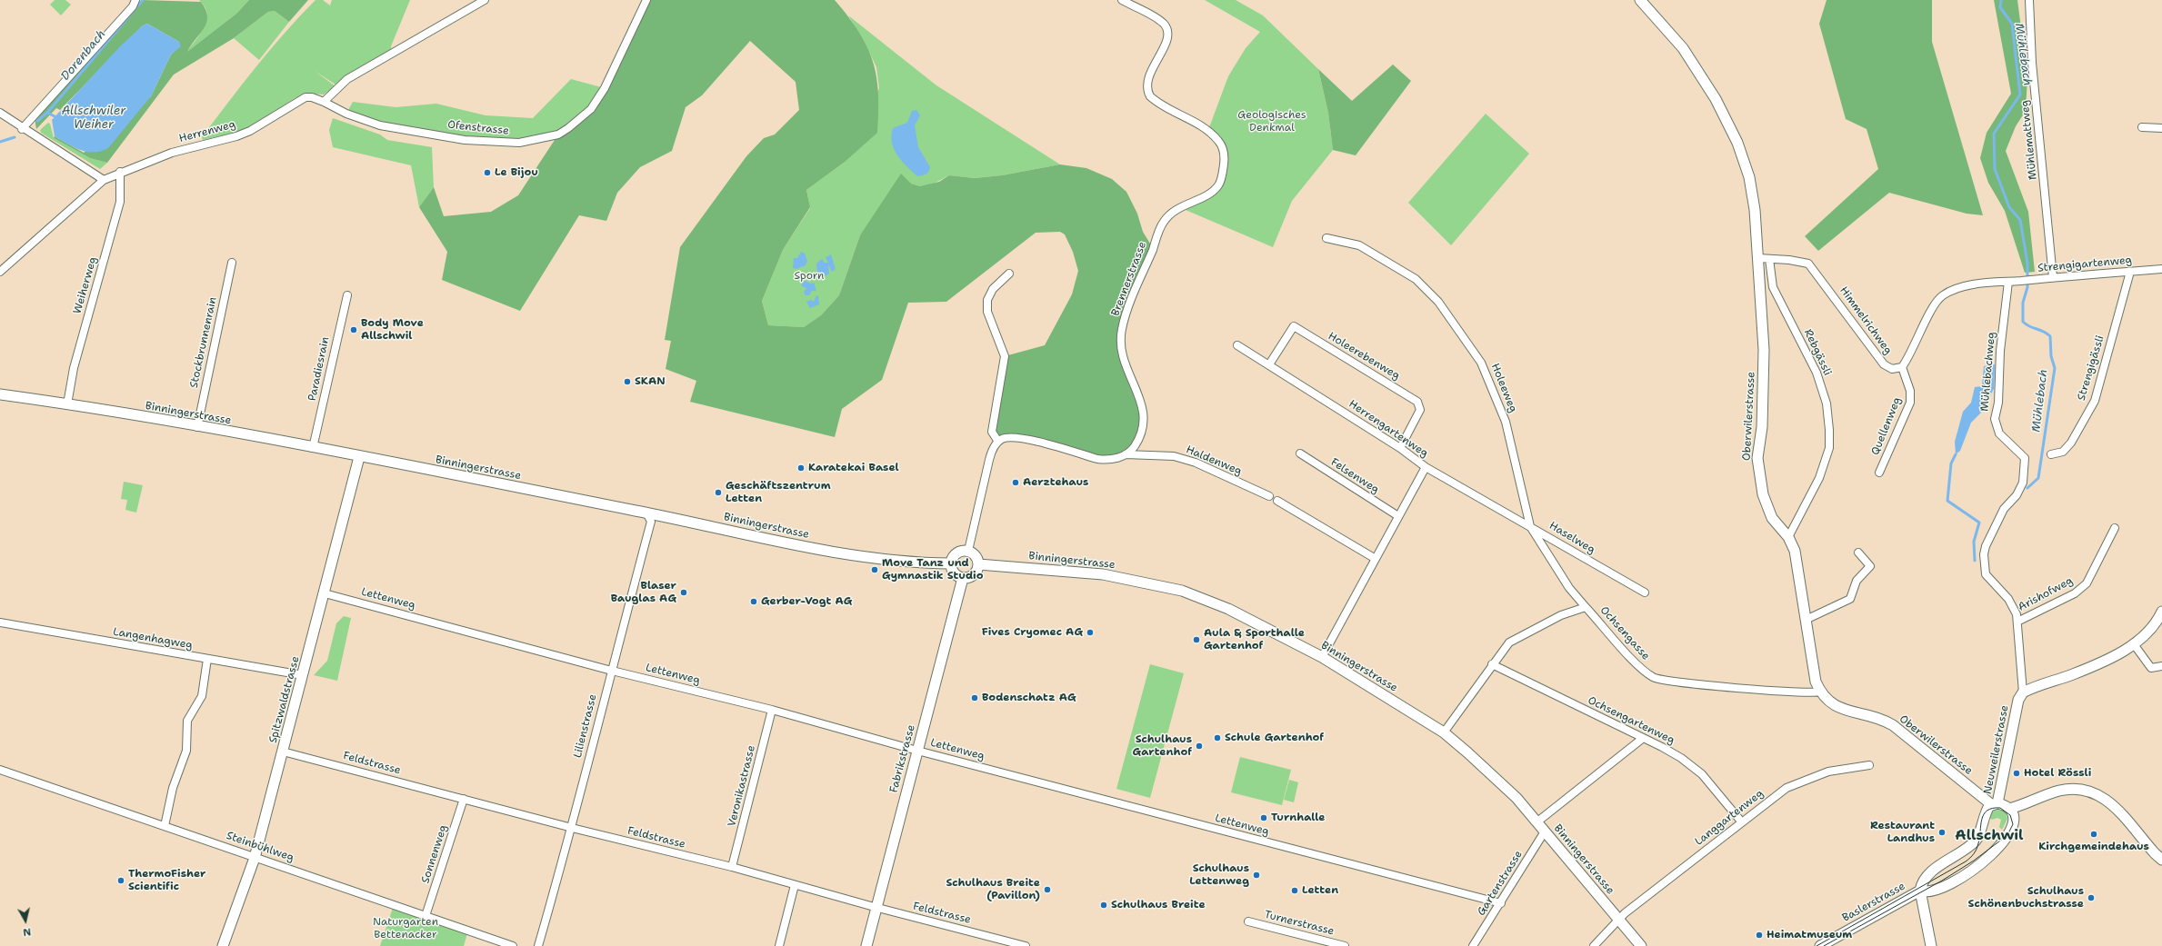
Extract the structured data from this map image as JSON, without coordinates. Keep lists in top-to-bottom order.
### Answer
{
  "streets": {
    "street": [
      "Ofenstrasse",
      "Herrenweg",
      "Mühlemattweg",
      "Strengigartenweg",
      "Brennerstrasse",
      "Weiherweg",
      "Himmelrichweg",
      "Stockbrunnenrain",
      "Rebgässli",
      "Holeerebenweg",
      "Strengigässli",
      "Paradiesrain",
      "Mühlebachweg",
      "Holeeweg",
      "Binningerstrasse",
      "Oberwilerstrasse",
      "Quellenweg",
      "Herrengartenweg",
      "Haldenweg",
      "Felsenweg",
      "Haselweg",
      "Arishofweg",
      "Lettenweg",
      "Ochsengasse",
      "Langenhagweg",
      "Spitzwaldstrasse",
      "Ochsengartenweg",
      "Lilienstrasse",
      "Neuweilerstrasse",
      "Fabrikstrasse",
      "Feldstrasse",
      "Veronikastrasse",
      "Langgartenweg",
      "Steinbühlweg",
      "Sonnenweg",
      "Gartenstrasse",
      "Baslerstrasse",
      "Turnerstrasse"
    ]
  },
  "crossings": [
    ["Ofenstrasse", "Herrenweg"],
    ["Herrenweg", "Weiherweg"],
    ["Mühlemattweg", "Strengigartenweg"],
    ["Strengigartenweg", "Strengigässli"],
    ["Strengigartenweg", "Mühlebachweg"],
    ["Brennerstrasse", "Haldenweg"],
    ["Weiherweg", "Binningerstrasse"],
    ["Himmelrichweg", "Rebgässli"],
    ["Himmelrichweg", "Oberwilerstrasse"],
    ["Himmelrichweg", "Quellenweg"],
    ["Stockbrunnenrain", "Binningerstrasse"],
    ["Rebgässli", "Oberwilerstrasse"],
    ["Holeerebenweg", "Herrengartenweg"],
    ["Paradiesrain", "Binningerstrasse"],
    ["Mühlebachweg", "Arishofweg"],
    ["Mühlebachweg", "Neuweilerstrasse"],
    ["Holeeweg", "Herrengartenweg"],
    ["Holeeweg", "Haselweg"],
    ["Holeeweg", "Ochsengasse"],
    ["Binningerstrasse", "Ochsengasse"],
    ["Binningerstrasse", "Spitzwaldstrasse"],
    ["Binningerstrasse", "Lilienstrasse"],
    ["Binningerstrasse", "Fabrikstrasse"],
    ["Binningerstrasse", "Langgartenweg"],
    ["Binningerstrasse", "Gartenstrasse"],
    ["Oberwilerstrasse", "Ochsengasse"],
    ["Oberwilerstrasse", "Neuweilerstrasse"],
    ["Herrengartenweg", "Haselweg"],
    ["Lettenweg", "Spitzwaldstrasse"],
    ["Lettenweg", "Lilienstrasse"],
    ["Lettenweg", "Fabrikstrasse"],
    ["Lettenweg", "Veronikastrasse"],
    ["Lettenweg", "Gartenstrasse"],
    ["Ochsengasse", "Ochsengartenweg"],
    ["Langenhagweg", "Spitzwaldstrasse"],
    ["Spitzwaldstrasse", "Feldstrasse"],
    ["Spitzwaldstrasse", "Steinbühlweg"],
    ["Ochsengartenweg", "Langgartenweg"],
    ["Lilienstrasse", "Feldstrasse"],
    ["Neuweilerstrasse", "Baslerstrasse"],
    ["Fabrikstrasse", "Feldstrasse"],
    ["Feldstrasse", "Veronikastrasse"],
    ["Feldstrasse", "Sonnenweg"],
    ["Steinbühlweg", "Sonnenweg"]
  ],
  "districts": ["Allschwil"],
  "water": ["Mühlebach", "Dorenbach", "Allschwiler Weiher"],
  "parks": ["Geologisches Denkmal", "Sporn", "Naturgarten Bettenacker"],
  "places": [
    "Le Bijou",
    "Body Move Allschwil",
    "SKAN",
    "Karatekai Basel",
    "Aerztehaus",
    "Geschäftszentrum Letten",
    "Move Tanz und Gymnastik Studio",
    "Blaser Bauglas AG",
    "Gerber-Vogt AG",
    "Fives Cryomec AG",
    "Aula & Sporthalle Gartenhof",
    "Bodenschatz AG",
    "Schule Gartenhof",
    "Schulhaus Gartenhof",
    "Hotel Rössli",
    "Turnhalle",
    "Restaurant Landhus",
    "Kirchgemeindehaus",
    "Schulhaus Lettenweg",
    "ThermoFisher Scientific",
    "Schulhaus Breite (Pavillon)",
    "Letten",
    "Schulhaus Schönenbuchstrasse",
    "Schulhaus Breite",
    "Heimatmuseum"
  ],
  "north": "bottom"
}
